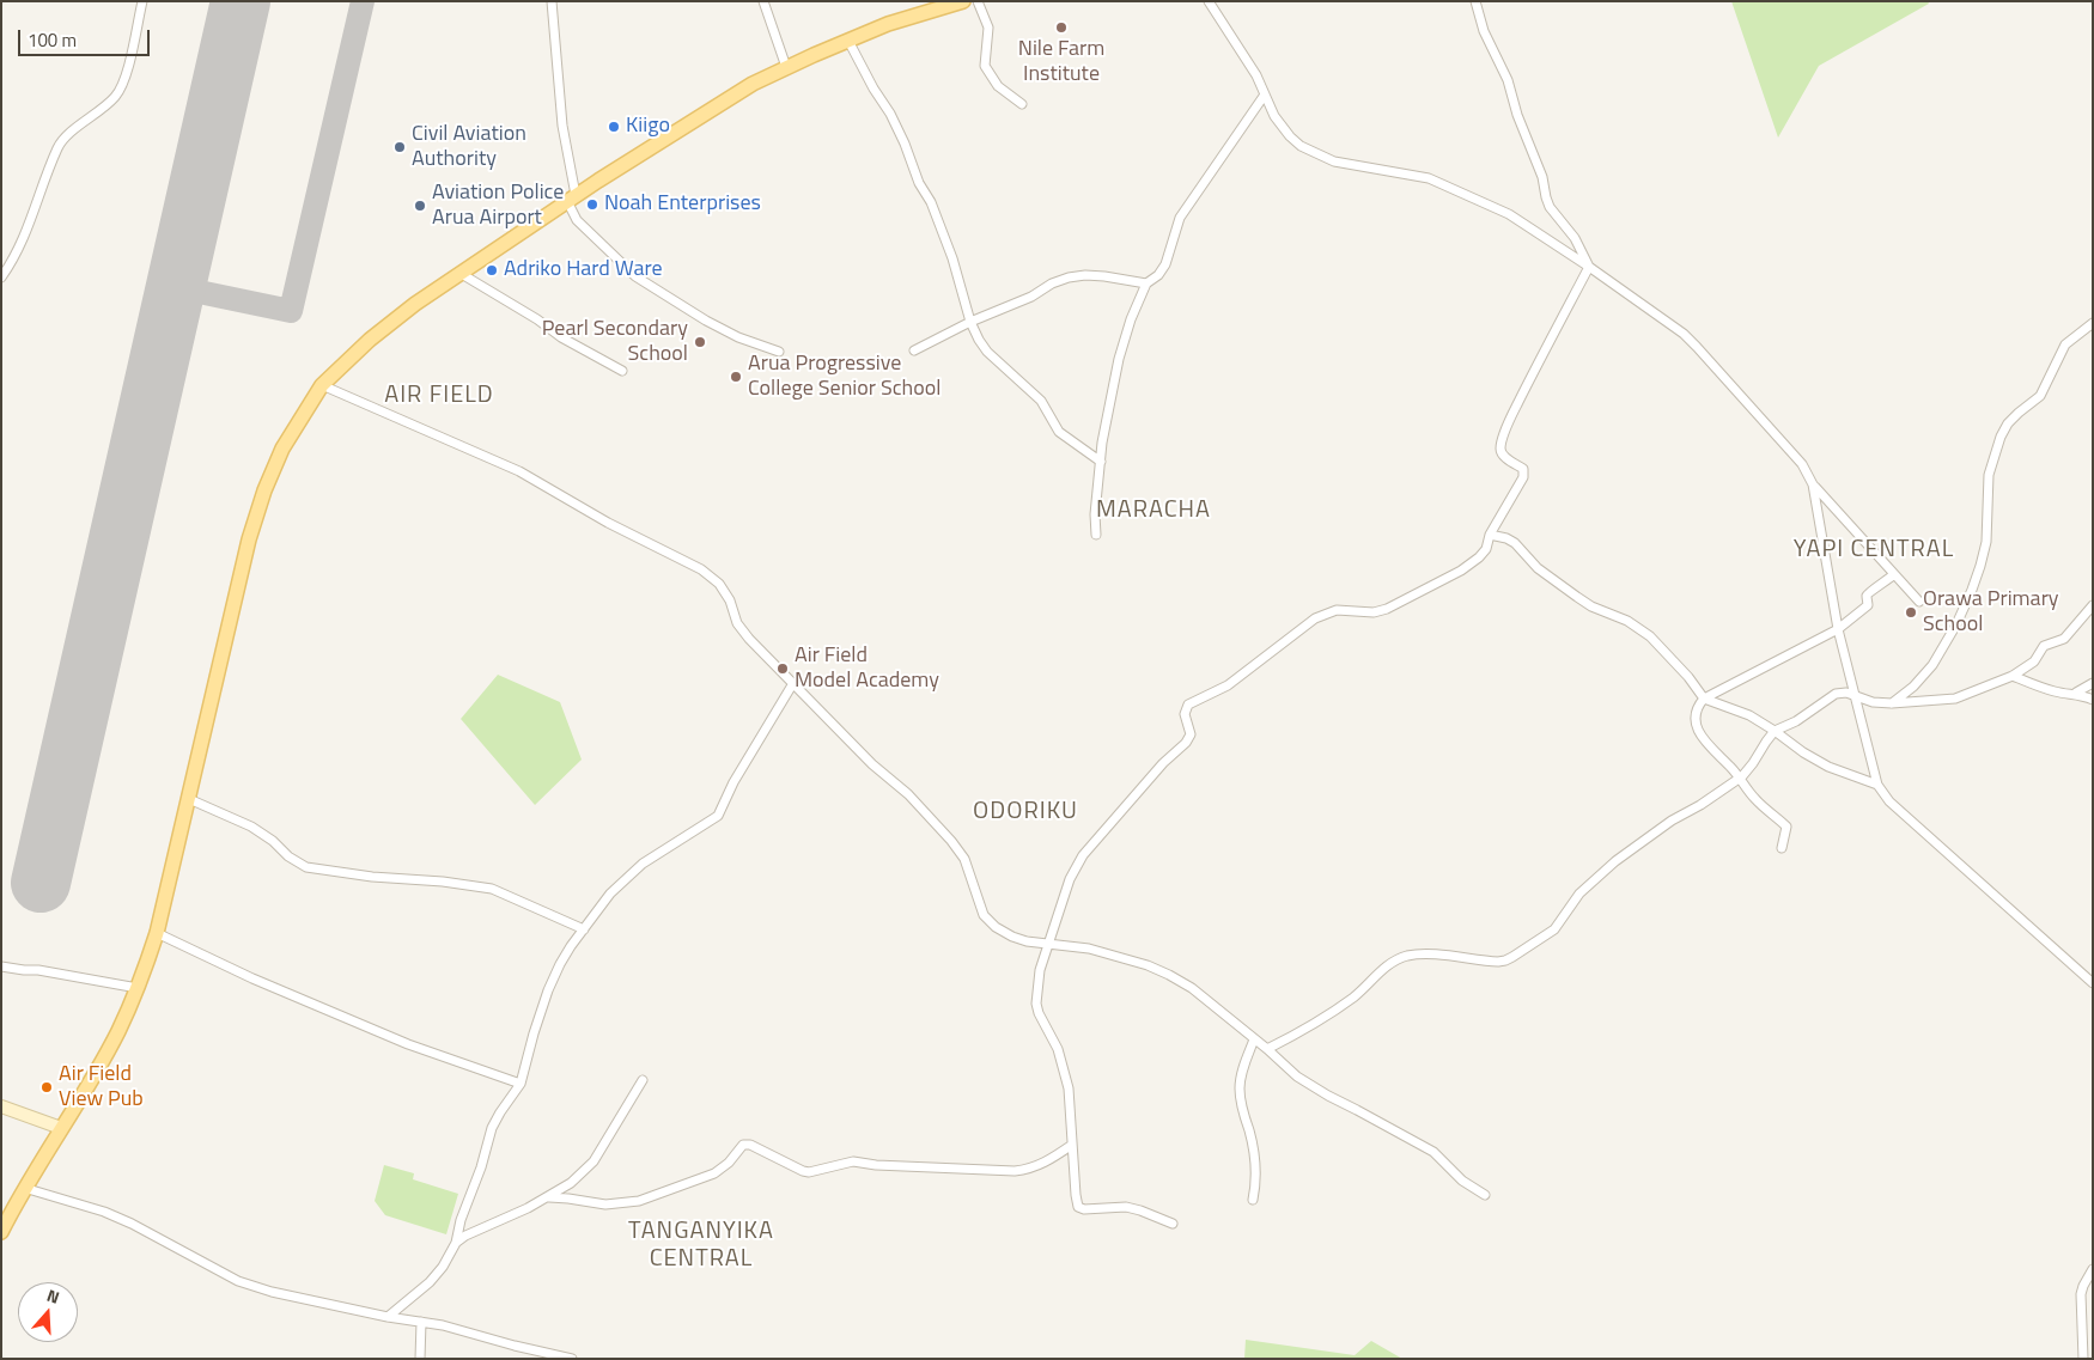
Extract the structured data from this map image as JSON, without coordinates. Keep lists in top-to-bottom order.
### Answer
{
  "districts": [
    "AIR FIELD",
    "MARACHA",
    "YAPI CENTRAL",
    "ODORIKU",
    "TANGANYIKA CENTRAL"
  ],
  "places": [
    "Nile Farm Institute",
    "Kiigo",
    "Civil Aviation Authority",
    "Noah Enterprises",
    "Aviation Police Arua Airport",
    "Adriko Hard Ware",
    "Pearl Secondary School",
    "Arua Progressive College Senior School",
    "Orawa Primary School",
    "Air Field Model Academy",
    "Air Field View Pub"
  ],
  "scale_bar": "100 m",
  "north": "top"
}
